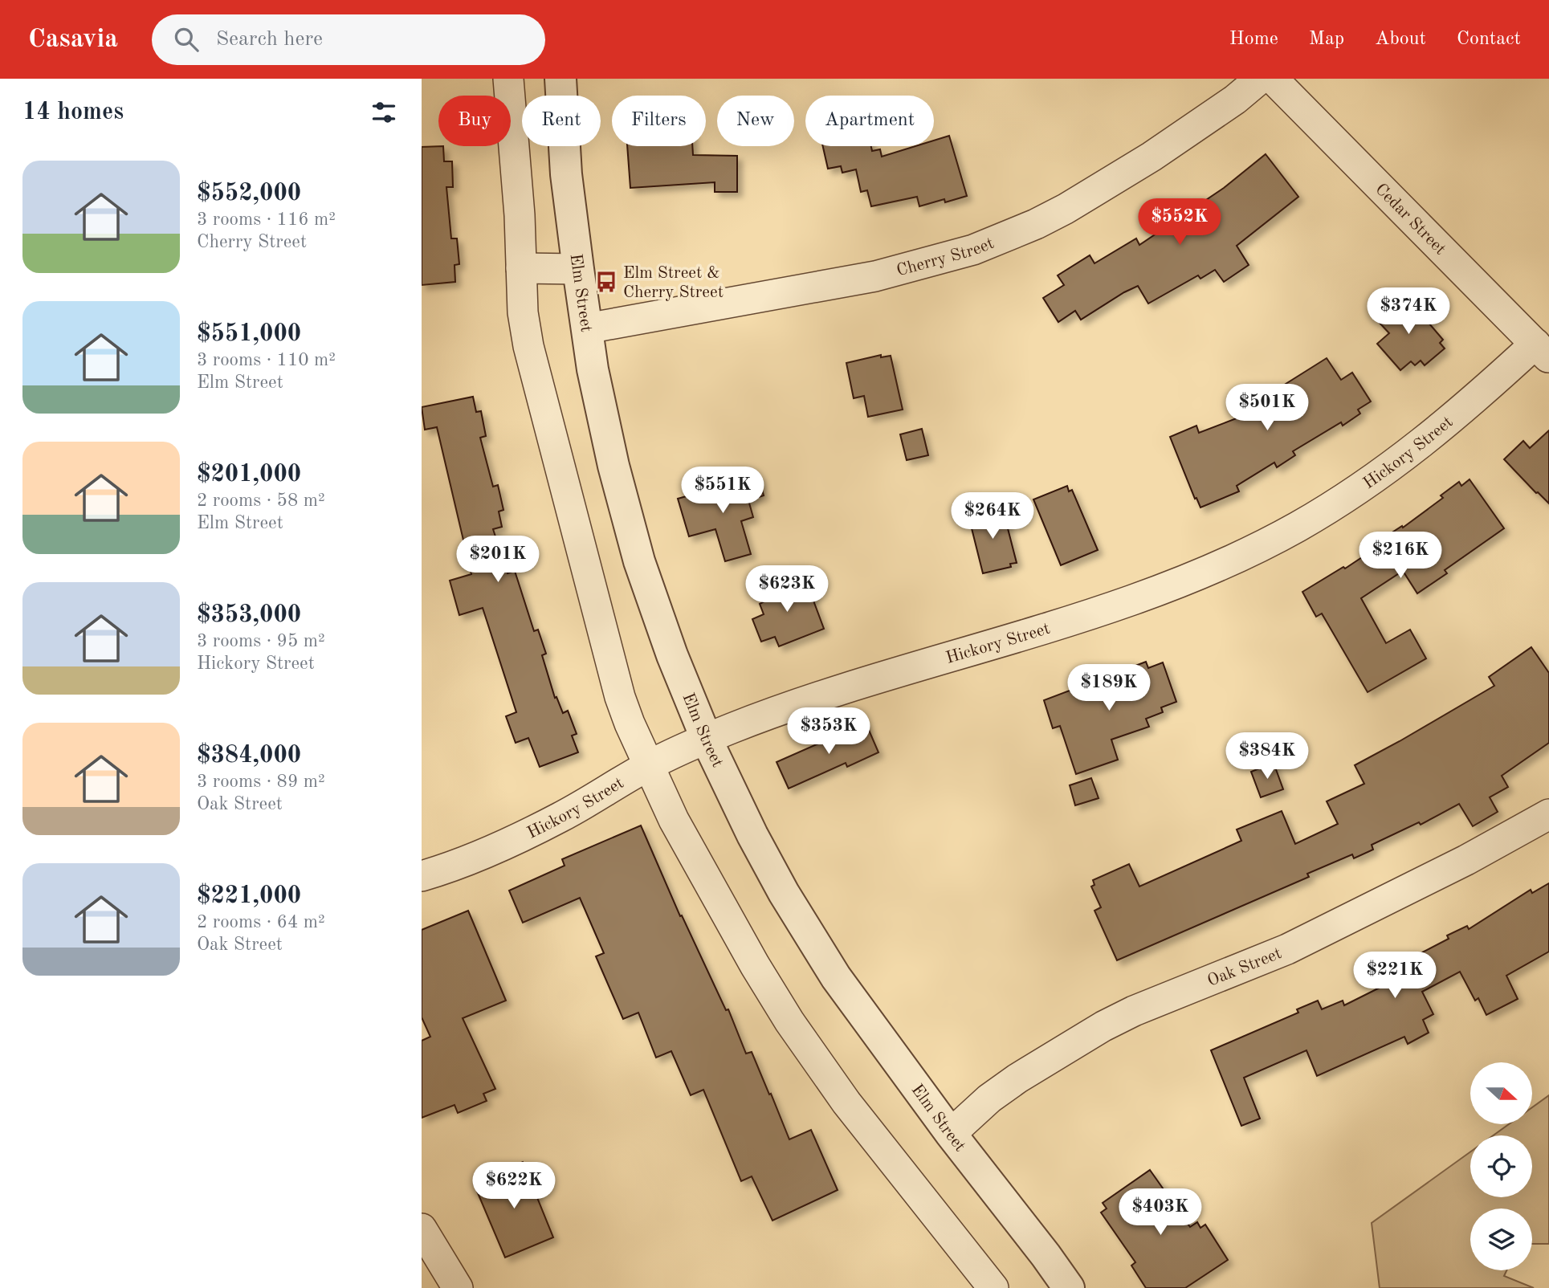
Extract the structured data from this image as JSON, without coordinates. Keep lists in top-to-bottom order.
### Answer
{
  "streets": {
    "street": [
      "Cedar Street",
      "Cherry Street",
      "Elm Street",
      "Hickory Street",
      "Oak Street"
    ]
  },
  "crossings": [
    ["Cedar Street", "Hickory Street"],
    ["Cherry Street", "Elm Street"],
    ["Elm Street", "Hickory Street"],
    ["Elm Street", "Oak Street"]
  ],
  "places": {
    "bus stop": ["Elm Street & Cherry Street"]
  },
  "north": "right",
  "page": {
    "header": "Casavia",
    "search": "Search here",
    "nav": [
      "Home",
      "Map",
      "About",
      "Contact"
    ],
    "heading": "14 homes",
    "chip": [
      "Buy",
      "Rent",
      "Filters",
      "New",
      "Apartment"
    ],
    "list": [
      {
        "name": "$552,000",
        "note": "3 rooms · 116 m² · Cherry Street"
      },
      {
        "name": "$551,000",
        "note": "3 rooms · 110 m² · Elm Street"
      },
      {
        "name": "$201,000",
        "note": "2 rooms · 58 m² · Elm Street"
      },
      {
        "name": "$353,000",
        "note": "3 rooms · 95 m² · Hickory Street"
      },
      {
        "name": "$384,000",
        "note": "3 rooms · 89 m² · Oak Street"
      },
      {
        "name": "$221,000",
        "note": "2 rooms · 64 m² · Oak Street"
      }
    ],
    "price": [
      "$552K",
      "$374K",
      "$501K",
      "$551K",
      "$264K",
      "$216K",
      "$201K",
      "$623K",
      "$189K",
      "$353K",
      "$384K",
      "$221K",
      "$622K",
      "$403K"
    ]
  }
}
